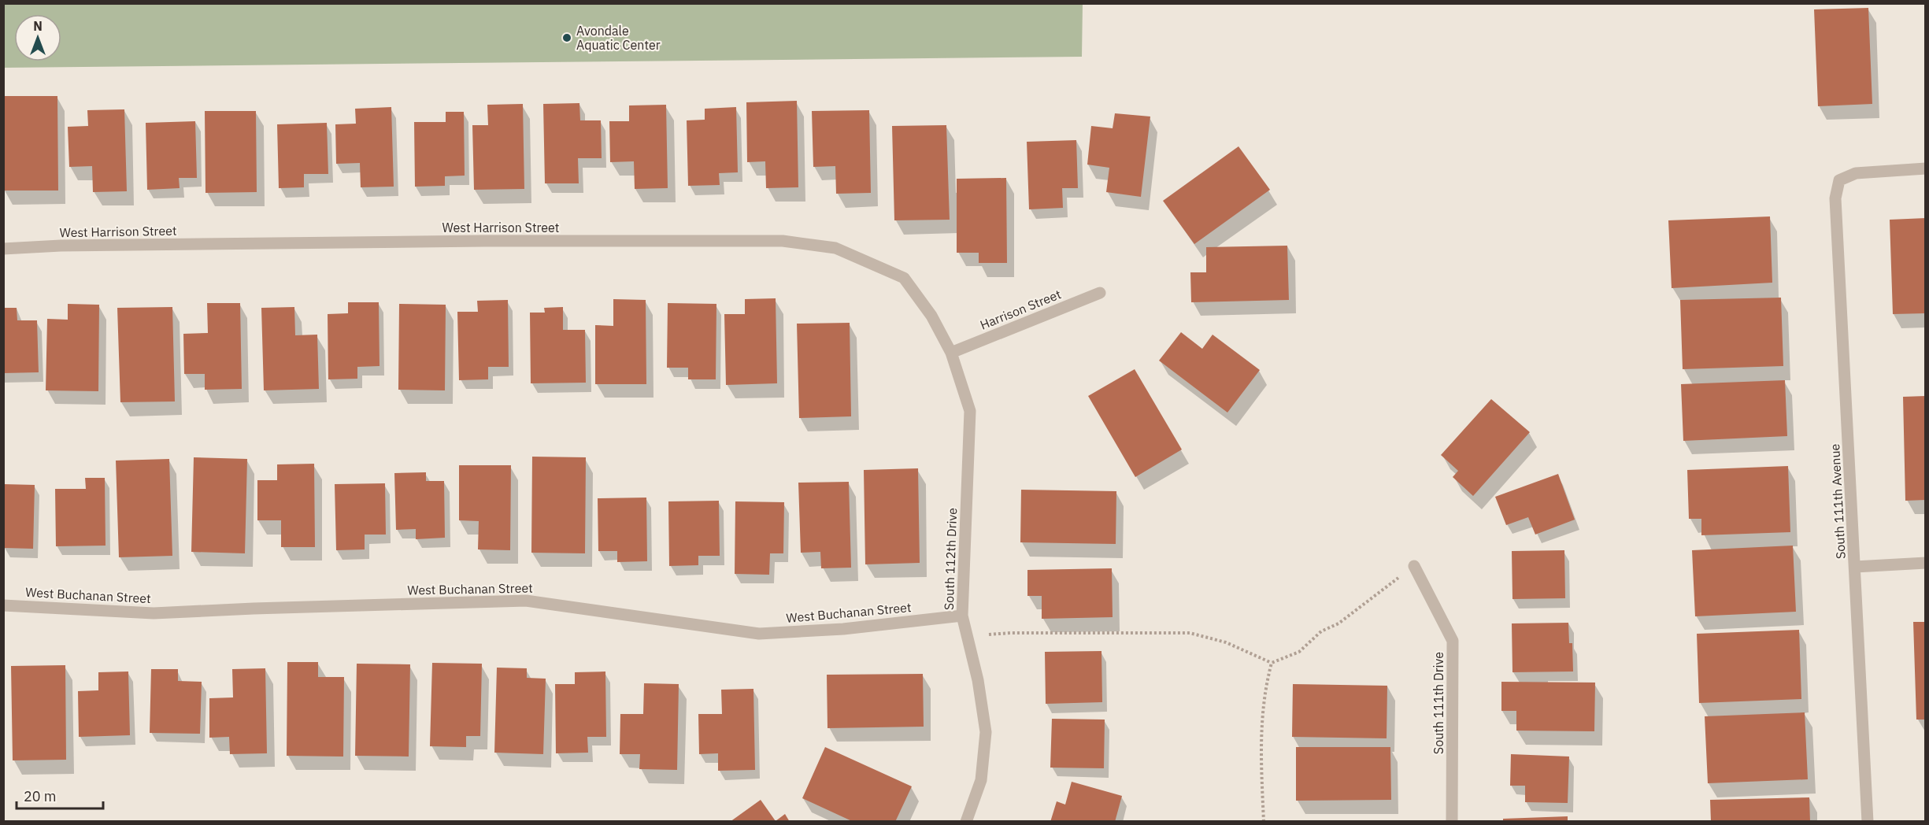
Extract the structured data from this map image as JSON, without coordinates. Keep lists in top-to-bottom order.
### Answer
{
  "streets": {
    "street": [
      "West Harrison Street",
      "Harrison Street",
      "South 111th Avenue",
      "South 112th Drive",
      "West Buchanan Street",
      "South 111th Drive"
    ]
  },
  "crossings": [
    ["West Harrison Street", "Harrison Street"],
    ["West Harrison Street", "South 112th Drive"],
    ["Harrison Street", "South 112th Drive"],
    ["South 112th Drive", "West Buchanan Street"]
  ],
  "places": ["Avondale Aquatic Center"],
  "scale_bar": "20 m",
  "north": "top"
}
